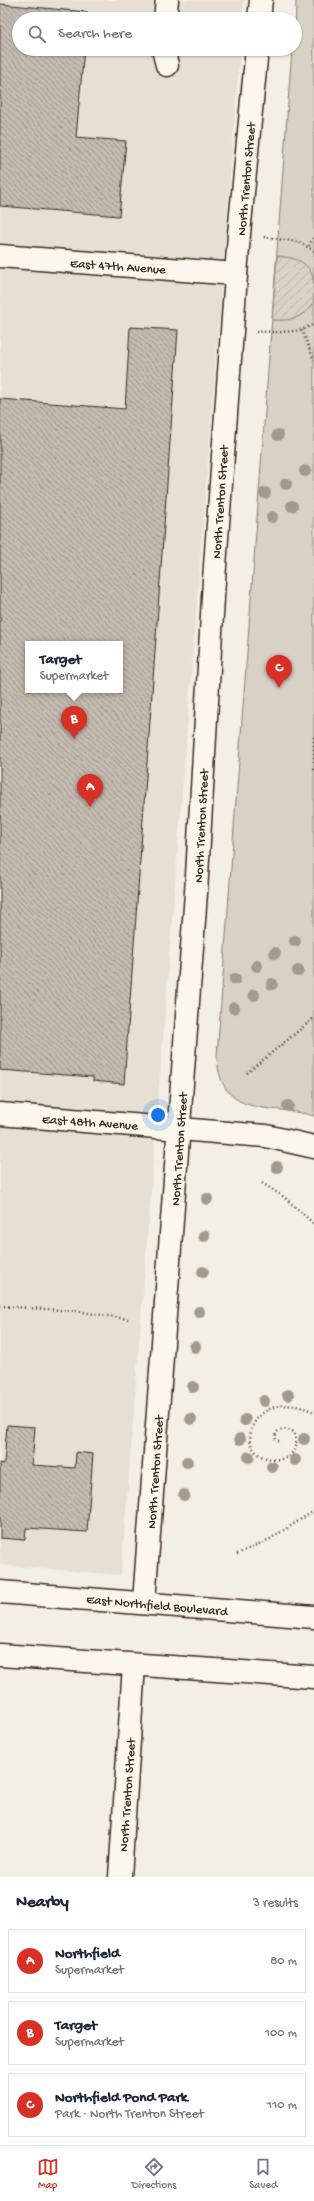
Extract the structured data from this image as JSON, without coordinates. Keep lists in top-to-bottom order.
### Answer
{
  "streets": {
    "street": [
      "North Trenton Street",
      "East 47th Avenue",
      "East 48th Avenue",
      "East Northfield Boulevard"
    ]
  },
  "crossings": [
    ["North Trenton Street", "East 47th Avenue"],
    ["North Trenton Street", "East 48th Avenue"],
    ["North Trenton Street", "East Northfield Boulevard"]
  ],
  "page": {
    "search": "Search here",
    "popup": ["Target", "Supermarket"],
    "pins": ["C", "B", "A"],
    "heading": ["Nearby", "3 results"],
    "list": [
      {
        "mark": "A",
        "name": "Northfield",
        "note": "Supermarket",
        "value": "80 m"
      },
      {
        "mark": "B",
        "name": "Target",
        "note": "Supermarket",
        "value": "100 m"
      },
      {
        "mark": "C",
        "name": "Northfield Pond Park",
        "note": "Park · North Trenton Street",
        "value": "110 m"
      }
    ],
    "nav": ["Map", "Directions", "Saved"]
  }
}
